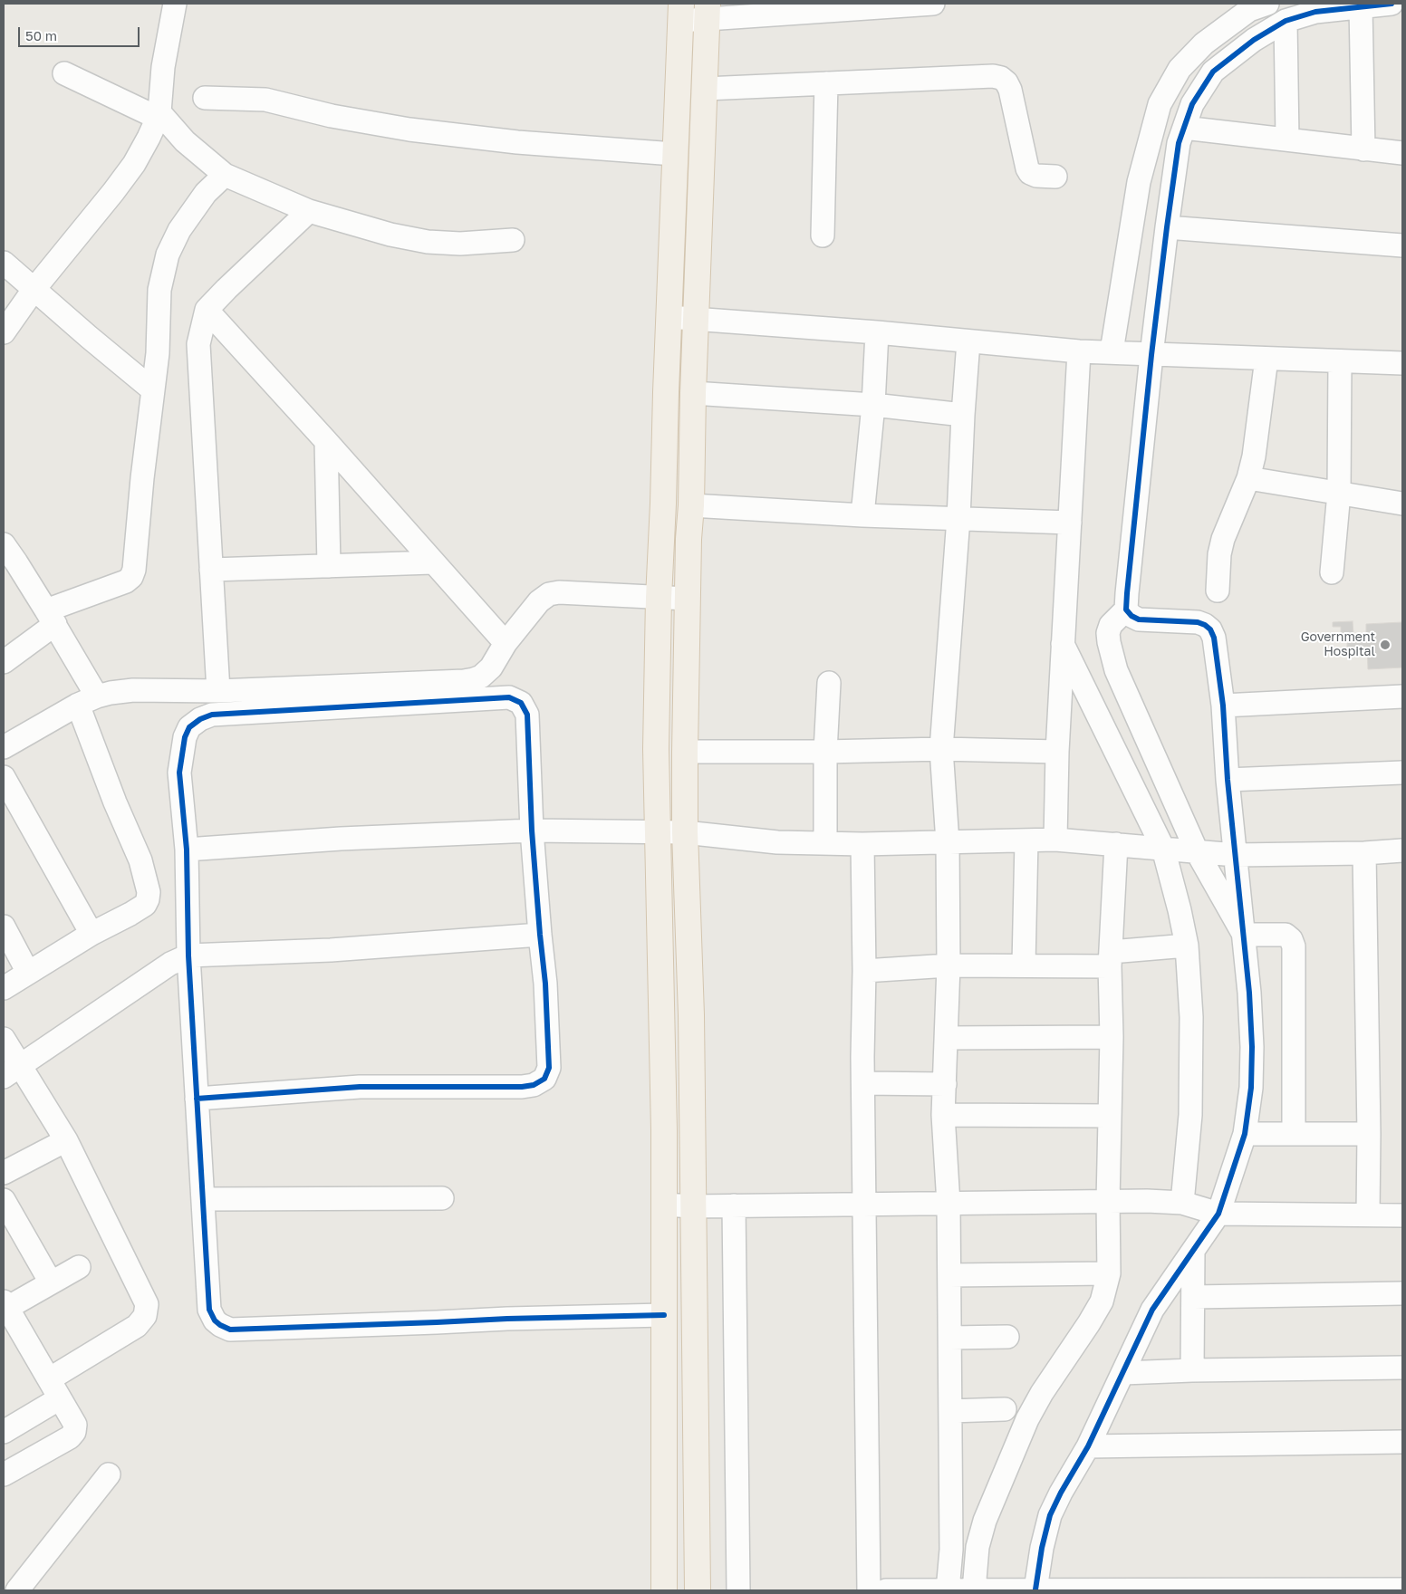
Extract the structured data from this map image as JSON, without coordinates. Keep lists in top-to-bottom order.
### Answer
{
  "places": ["Government Hospital"],
  "scale_bar": "50 m"
}
